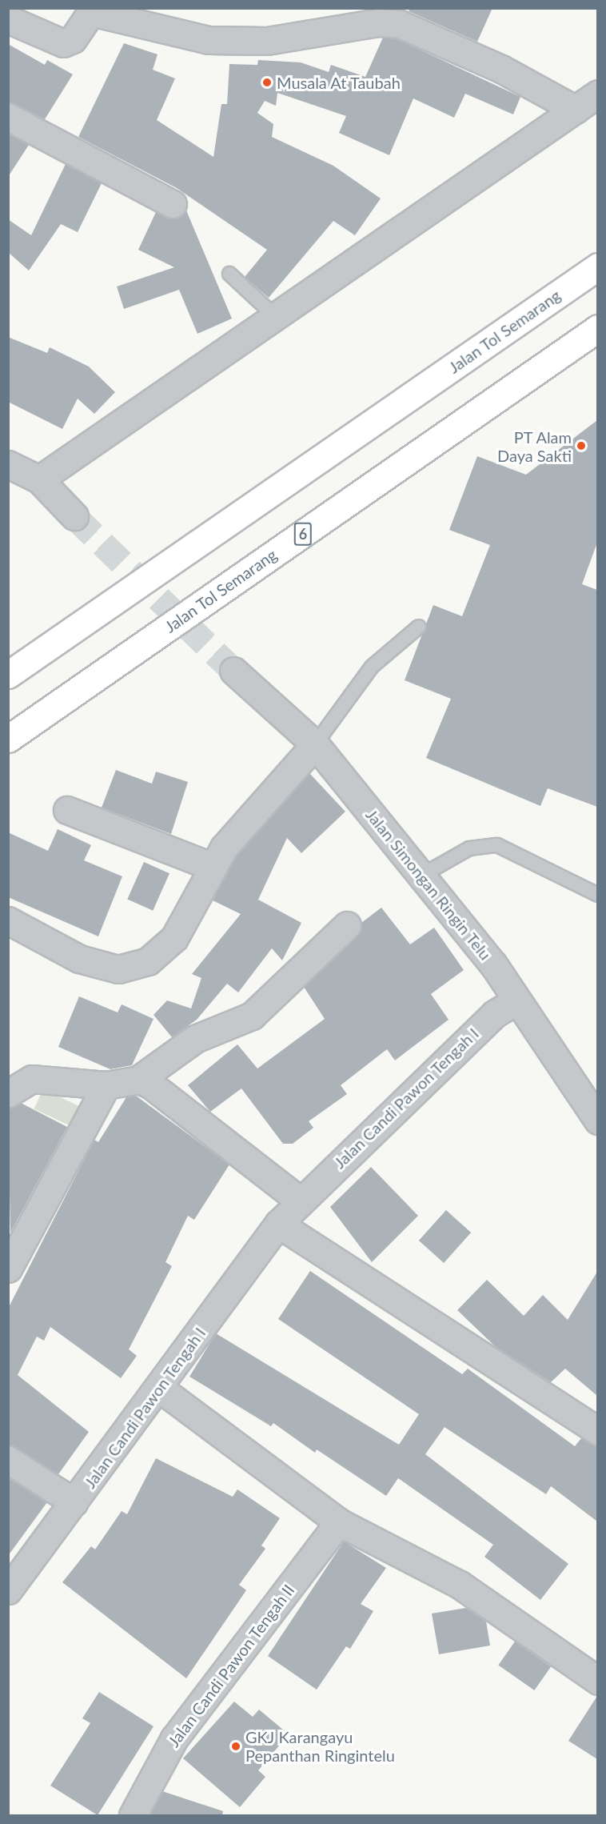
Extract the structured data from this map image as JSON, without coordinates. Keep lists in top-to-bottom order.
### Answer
{
  "streets": {
    "highway": ["Jalan Tol Semarang", "6"],
    "street": ["Jalan Simongan Ringin Telu", "Jalan Candi Pawon Tengah I", "Jalan Candi Pawon Tengah II"]
  },
  "crossings": [
    ["Jalan Simongan Ringin Telu", "Jalan Candi Pawon Tengah I"]
  ],
  "places": ["Musala At Taubah", "PT Alam Daya Sakti", "GKJ Karangayu Pepanthan Ringintelu"]
}
